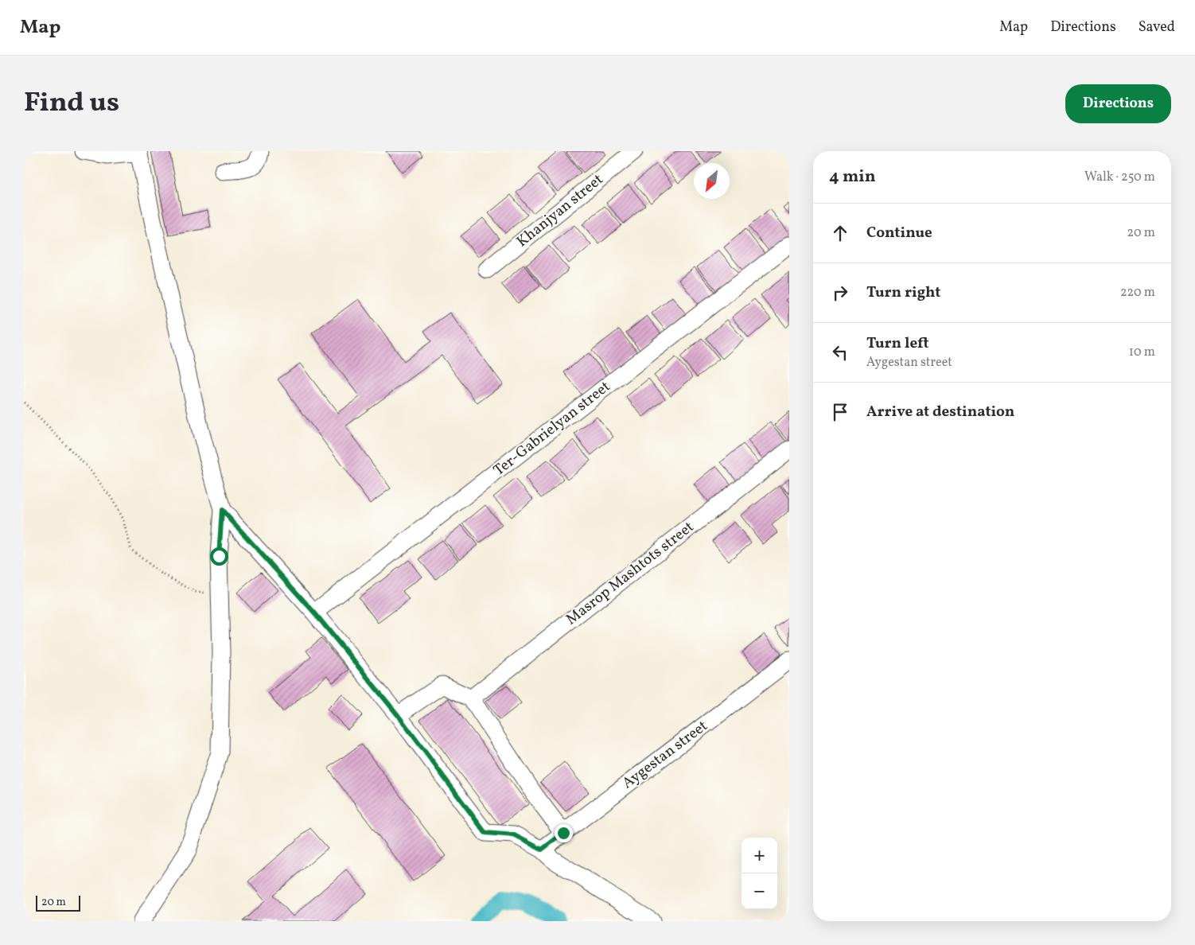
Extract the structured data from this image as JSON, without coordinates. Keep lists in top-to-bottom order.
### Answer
{
  "streets": {
    "street": [
      "Khanjyan street",
      "Ter-Gabrielyan street",
      "Masrop Mashtots street",
      "Aygestan street"
    ]
  },
  "scale_bar": "20 m",
  "north": "bottom left",
  "page": {
    "header": "Map",
    "nav": ["Map", "Directions", "Saved"],
    "title": "Find us",
    "buttons": "Directions",
    "heading": ["4 min", "Walk · 250 m"],
    "list": [
      ["Continue", "20 m"],
      ["Turn right", "220 m"],
      ["Turn left", "Aygestan street", "10 m"],
      "Arrive at destination"
    ],
    "map_buttons": ["+", "−"],
    "scale": "20 m"
  }
}
